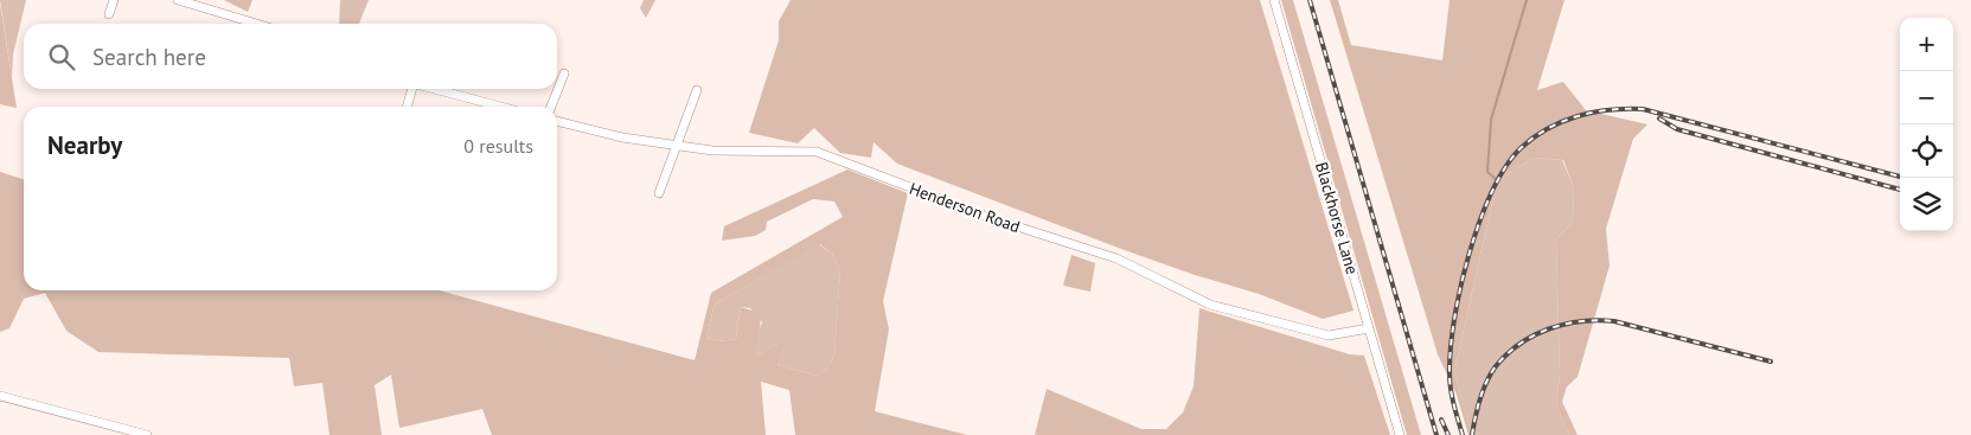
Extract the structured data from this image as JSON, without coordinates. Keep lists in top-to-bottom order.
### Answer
{
  "streets": {
    "street": ["Henderson Road", "Blackhorse Lane"]
  },
  "crossings": [
    ["Henderson Road", "Blackhorse Lane"]
  ],
  "page": {
    "map_buttons": ["+", "−"],
    "search": "Search here",
    "heading": ["Nearby", "0 results"]
  }
}
